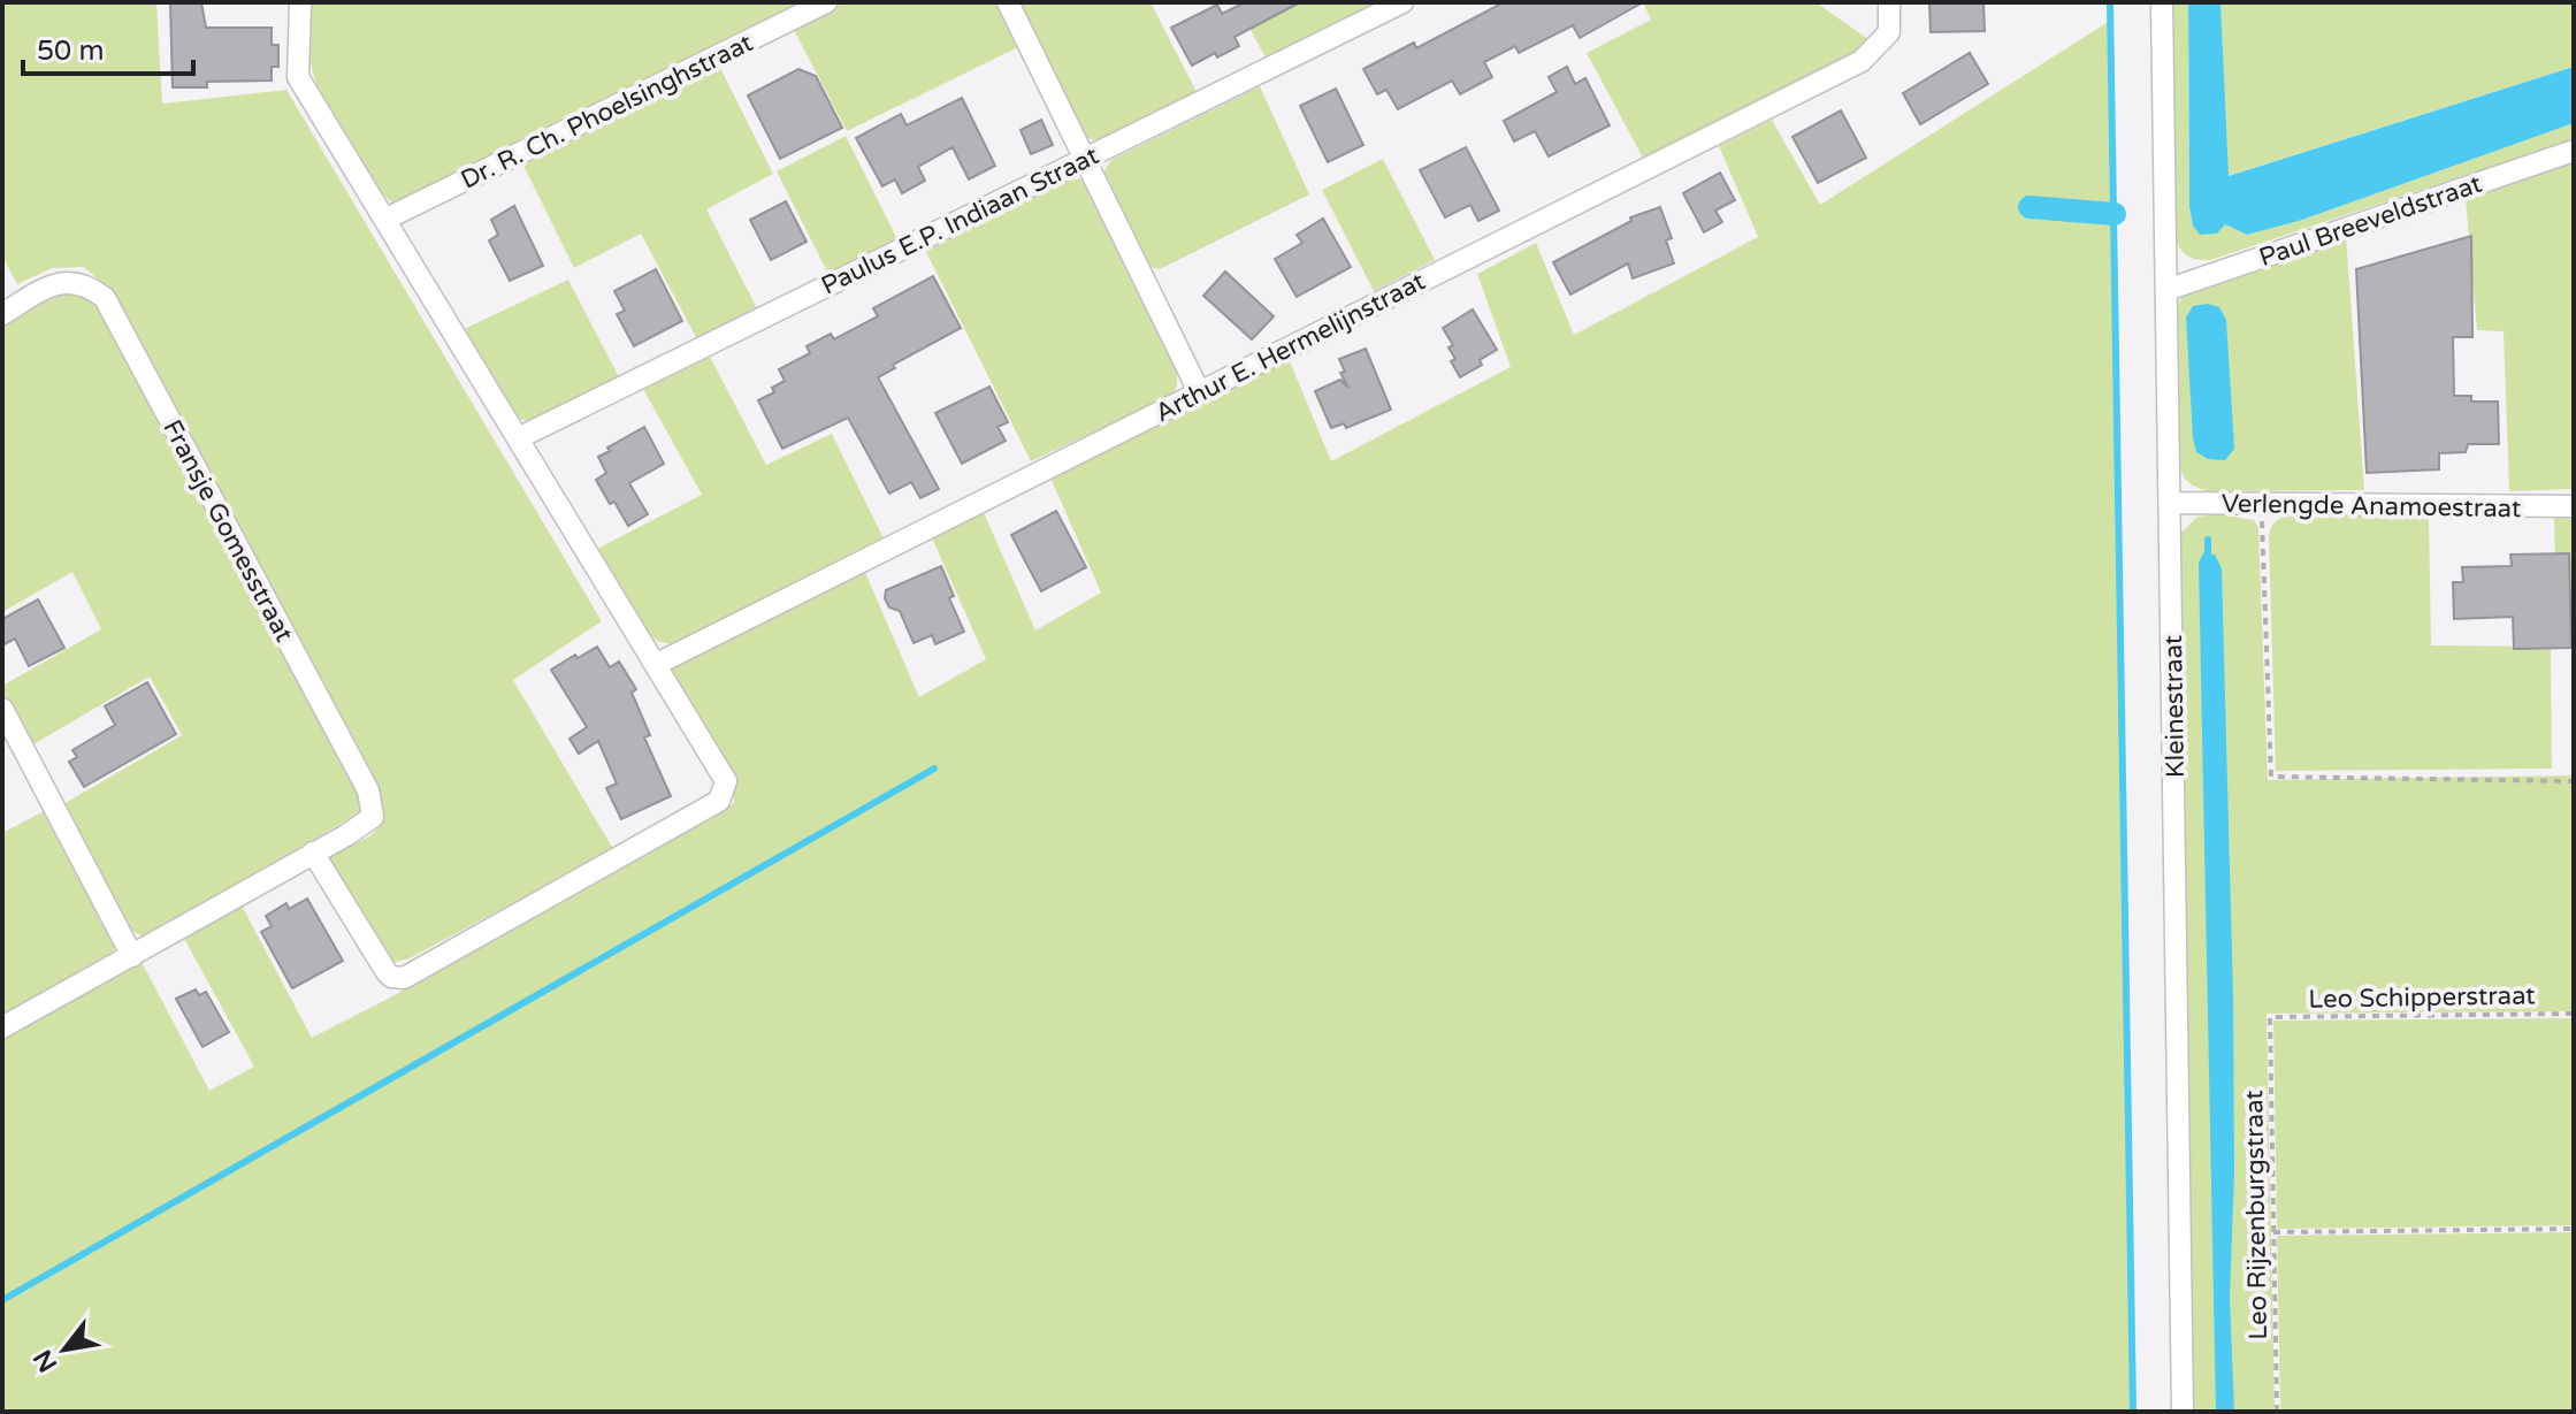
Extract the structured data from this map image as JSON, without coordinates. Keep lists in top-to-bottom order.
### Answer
{
  "streets": {
    "street": [
      "Dr. R. Ch. Phoelsinghstraat",
      "Paulus E.P. Indiaan Straat",
      "Paul Breeveldstraat",
      "Arthur E. Hermelijnstraat",
      "Verlengde Anamoestraat",
      "Fransje Gomesstraat",
      "Kleinestraat"
    ],
    "path": ["Leo Schipperstraat", "Leo Rijzenburgstraat"]
  },
  "crossings": [
    ["Paul Breeveldstraat", "Kleinestraat"],
    ["Verlengde Anamoestraat", "Kleinestraat"],
    ["Leo Schipperstraat", "Leo Rijzenburgstraat"]
  ],
  "scale_bar": "50 m",
  "north": "bottom left"
}
